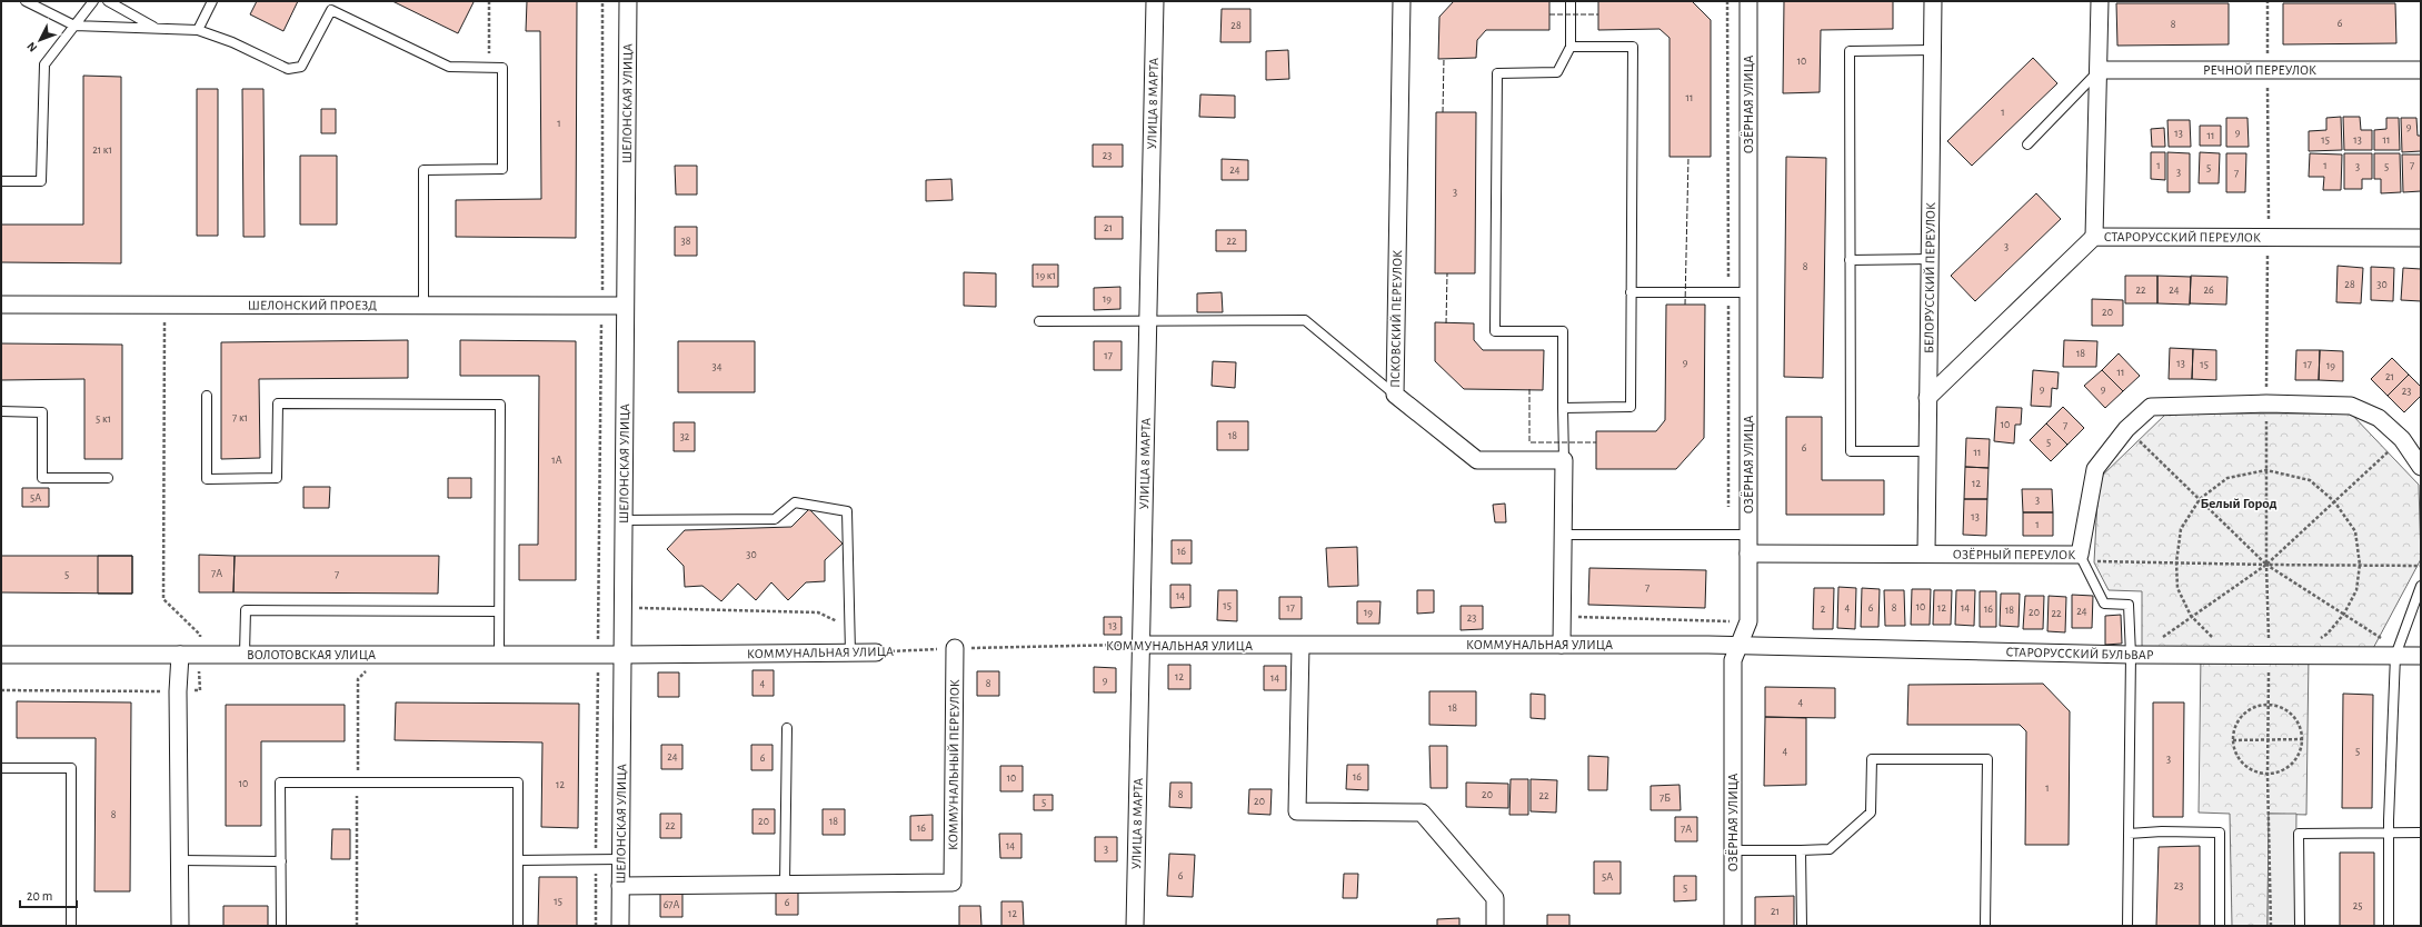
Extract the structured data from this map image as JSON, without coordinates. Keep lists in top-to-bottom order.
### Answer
{
  "streets": {
    "street": [
      "РЕЧНОЙ ПЕРЕУЛОК",
      "ШЕЛОНСКАЯ УЛИЦА",
      "УЛИЦА 8 МАРТА",
      "ОЗЁРНАЯ УЛИЦА",
      "СТАРОРУССКИЙ ПЕРЕУЛОК",
      "БЕЛОРУССКИЙ ПЕРЕУЛОК",
      "ШЕЛОНСКИЙ ПРОЕЗД",
      "ПСКОВСКИЙ ПЕРЕУЛОК",
      "ОЗЁРНЫЙ ПЕРЕУЛОК",
      "КОММУНАЛЬНАЯ УЛИЦА",
      "ВОЛОТОВСКАЯ УЛИЦА",
      "СТАРОРУССКИЙ БУЛЬВАР",
      "КОММУНАЛЬНЫЙ ПЕРЕУЛОК"
    ]
  },
  "crossings": [
    ["ШЕЛОНСКАЯ УЛИЦА", "ШЕЛОНСКИЙ ПРОЕЗД"],
    ["ШЕЛОНСКАЯ УЛИЦА", "КОММУНАЛЬНАЯ УЛИЦА"],
    ["ШЕЛОНСКАЯ УЛИЦА", "ВОЛОТОВСКАЯ УЛИЦА"],
    ["УЛИЦА 8 МАРТА", "КОММУНАЛЬНАЯ УЛИЦА"],
    ["ОЗЁРНАЯ УЛИЦА", "ОЗЁРНЫЙ ПЕРЕУЛОК"],
    ["ОЗЁРНАЯ УЛИЦА", "КОММУНАЛЬНАЯ УЛИЦА"],
    ["ОЗЁРНАЯ УЛИЦА", "СТАРОРУССКИЙ БУЛЬВАР"],
    ["СТАРОРУССКИЙ ПЕРЕУЛОК", "БЕЛОРУССКИЙ ПЕРЕУЛОК"],
    ["БЕЛОРУССКИЙ ПЕРЕУЛОК", "ОЗЁРНЫЙ ПЕРЕУЛОК"],
    ["КОММУНАЛЬНАЯ УЛИЦА", "ВОЛОТОВСКАЯ УЛИЦА"],
    ["КОММУНАЛЬНАЯ УЛИЦА", "СТАРОРУССКИЙ БУЛЬВАР"],
    ["КОММУНАЛЬНАЯ УЛИЦА", "КОММУНАЛЬНЫЙ ПЕРЕУЛОК"]
  ],
  "districts": ["Белый Город"],
  "house_numbers": [
    "6",
    "8",
    "28",
    "10",
    "11",
    "1",
    "1",
    "9",
    "9",
    "13",
    "11",
    "15",
    "13",
    "11",
    "21 к1",
    "23",
    "1",
    "1",
    "7",
    "3",
    "5",
    "5",
    "24",
    "3",
    "7",
    "3",
    "21",
    "38",
    "22",
    "3",
    "8",
    "19 к1",
    "28",
    "30",
    "22",
    "24",
    "26",
    "19",
    "20",
    "18",
    "17",
    "9",
    "13",
    "15",
    "17",
    "19",
    "34",
    "11",
    "21",
    "9",
    "9",
    "23",
    "7 к1",
    "5 к1",
    "10",
    "7",
    "18",
    "32",
    "5",
    "6",
    "11",
    "1А",
    "12",
    "5А",
    "3",
    "13",
    "1",
    "16",
    "30",
    "7А",
    "5",
    "7",
    "7",
    "14",
    "15",
    "10",
    "17",
    "4",
    "6",
    "8",
    "12",
    "14",
    "2",
    "16",
    "18",
    "24",
    "19",
    "20",
    "22",
    "23",
    "13",
    "12",
    "14",
    "9",
    "4",
    "8",
    "4",
    "18",
    "4",
    "5",
    "24",
    "6",
    "3",
    "16",
    "10",
    "10",
    "12",
    "1",
    "8",
    "20",
    "22",
    "7Б",
    "20",
    "5",
    "8",
    "20",
    "18",
    "22",
    "16",
    "7А",
    "14",
    "3",
    "6",
    "5А",
    "23",
    "5",
    "15",
    "6",
    "67А",
    "25",
    "21",
    "12"
  ],
  "scale_bar": "20 m",
  "north": "bottom left"
}
